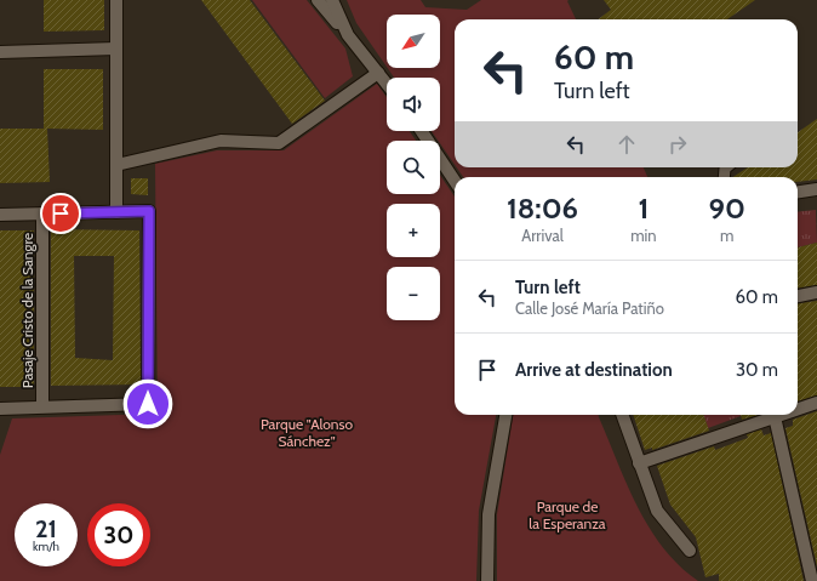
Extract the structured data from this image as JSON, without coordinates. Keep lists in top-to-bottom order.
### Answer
{
  "streets": {
    "street": ["Pasaje Cristo de la Sangre"]
  },
  "parks": ["Parque \"Alonso Sánchez\"", "Parque de la Esperanza"],
  "north": "bottom left",
  "page": {
    "map_buttons": ["+", "−"],
    "turn": ["60 m", "Turn left"],
    "eta": [
      "18:06",
      "Arrival",
      "1",
      "min",
      "90",
      "m"
    ],
    "list": [
      {
        "name": "Turn left",
        "note": "Calle José María Patiño",
        "value": "60 m"
      },
      {
        "name": "Arrive at destination",
        "value": "30 m"
      }
    ],
    "speed": "21 km/h",
    "limit": "30"
  }
}
